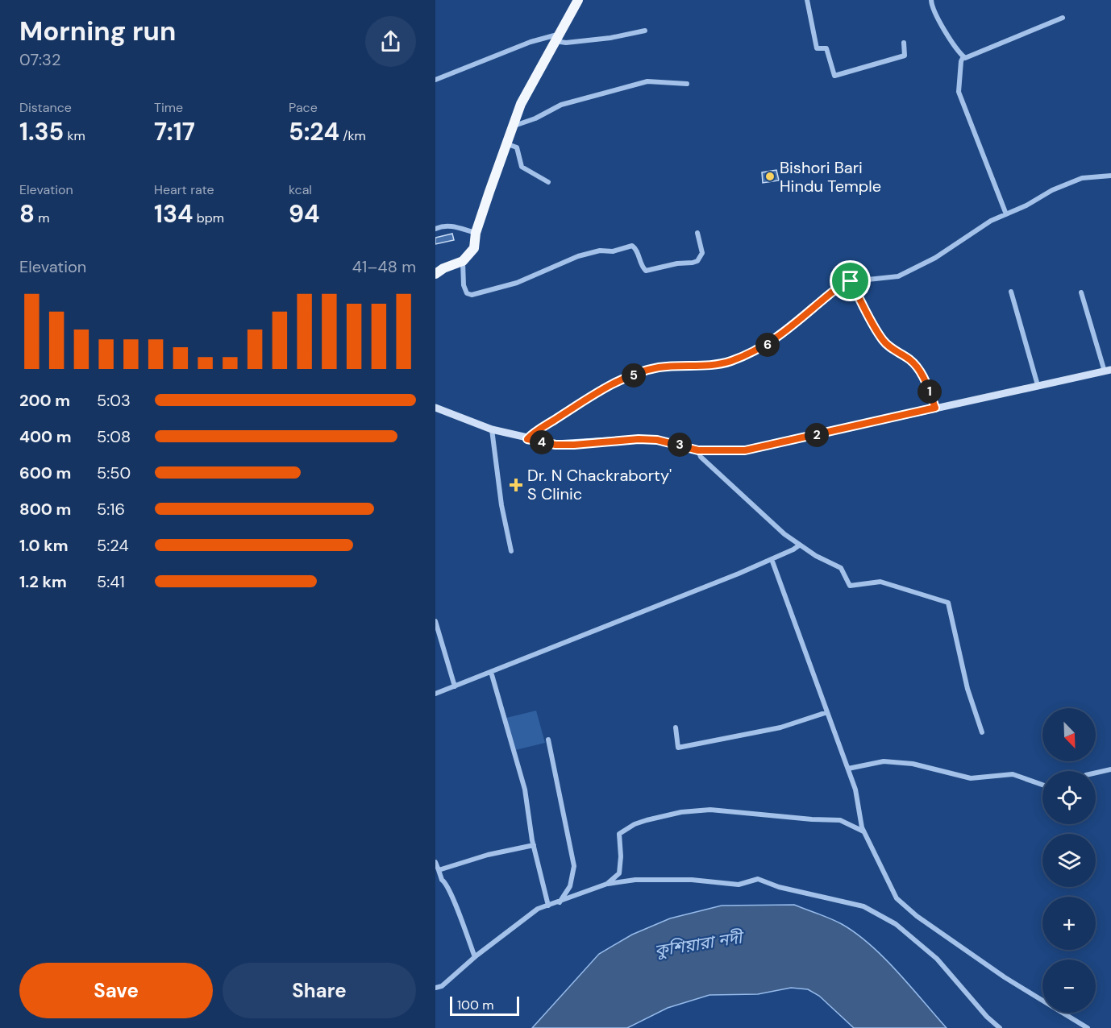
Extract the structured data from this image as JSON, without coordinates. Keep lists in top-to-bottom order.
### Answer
{
  "water": ["কুশিয়ারা নদী"],
  "places": {
    "other": ["Bishori Bari Hindu Temple"],
    "health": ["Dr. N Chackraborty' S Clinic"]
  },
  "scale_bar": "100 m",
  "north": "bottom right",
  "page": {
    "heading": ["Morning run", "07:32"],
    "stats": [
      ["Distance", "1.35 km"],
      ["Time", "7:17"],
      ["Pace", "5:24 /km"],
      ["Elevation", "8 m"],
      ["Heart rate", "134 bpm"],
      ["kcal", "94"]
    ],
    "chart": ["Elevation", "41–48 m"],
    "pins": [
      "6",
      "5",
      "1",
      "2",
      "4",
      "3"
    ],
    "list": [
      {
        "name": "200 m",
        "note": "5:03"
      },
      {
        "name": "400 m",
        "note": "5:08"
      },
      {
        "name": "600 m",
        "note": "5:50"
      },
      {
        "name": "800 m",
        "note": "5:16"
      },
      {
        "name": "1.0 km",
        "note": "5:24"
      },
      {
        "name": "1.2 km",
        "note": "5:41"
      }
    ],
    "map_buttons": ["+", "−"],
    "buttons": ["Save", "Share"],
    "scale": "100 m"
  }
}
